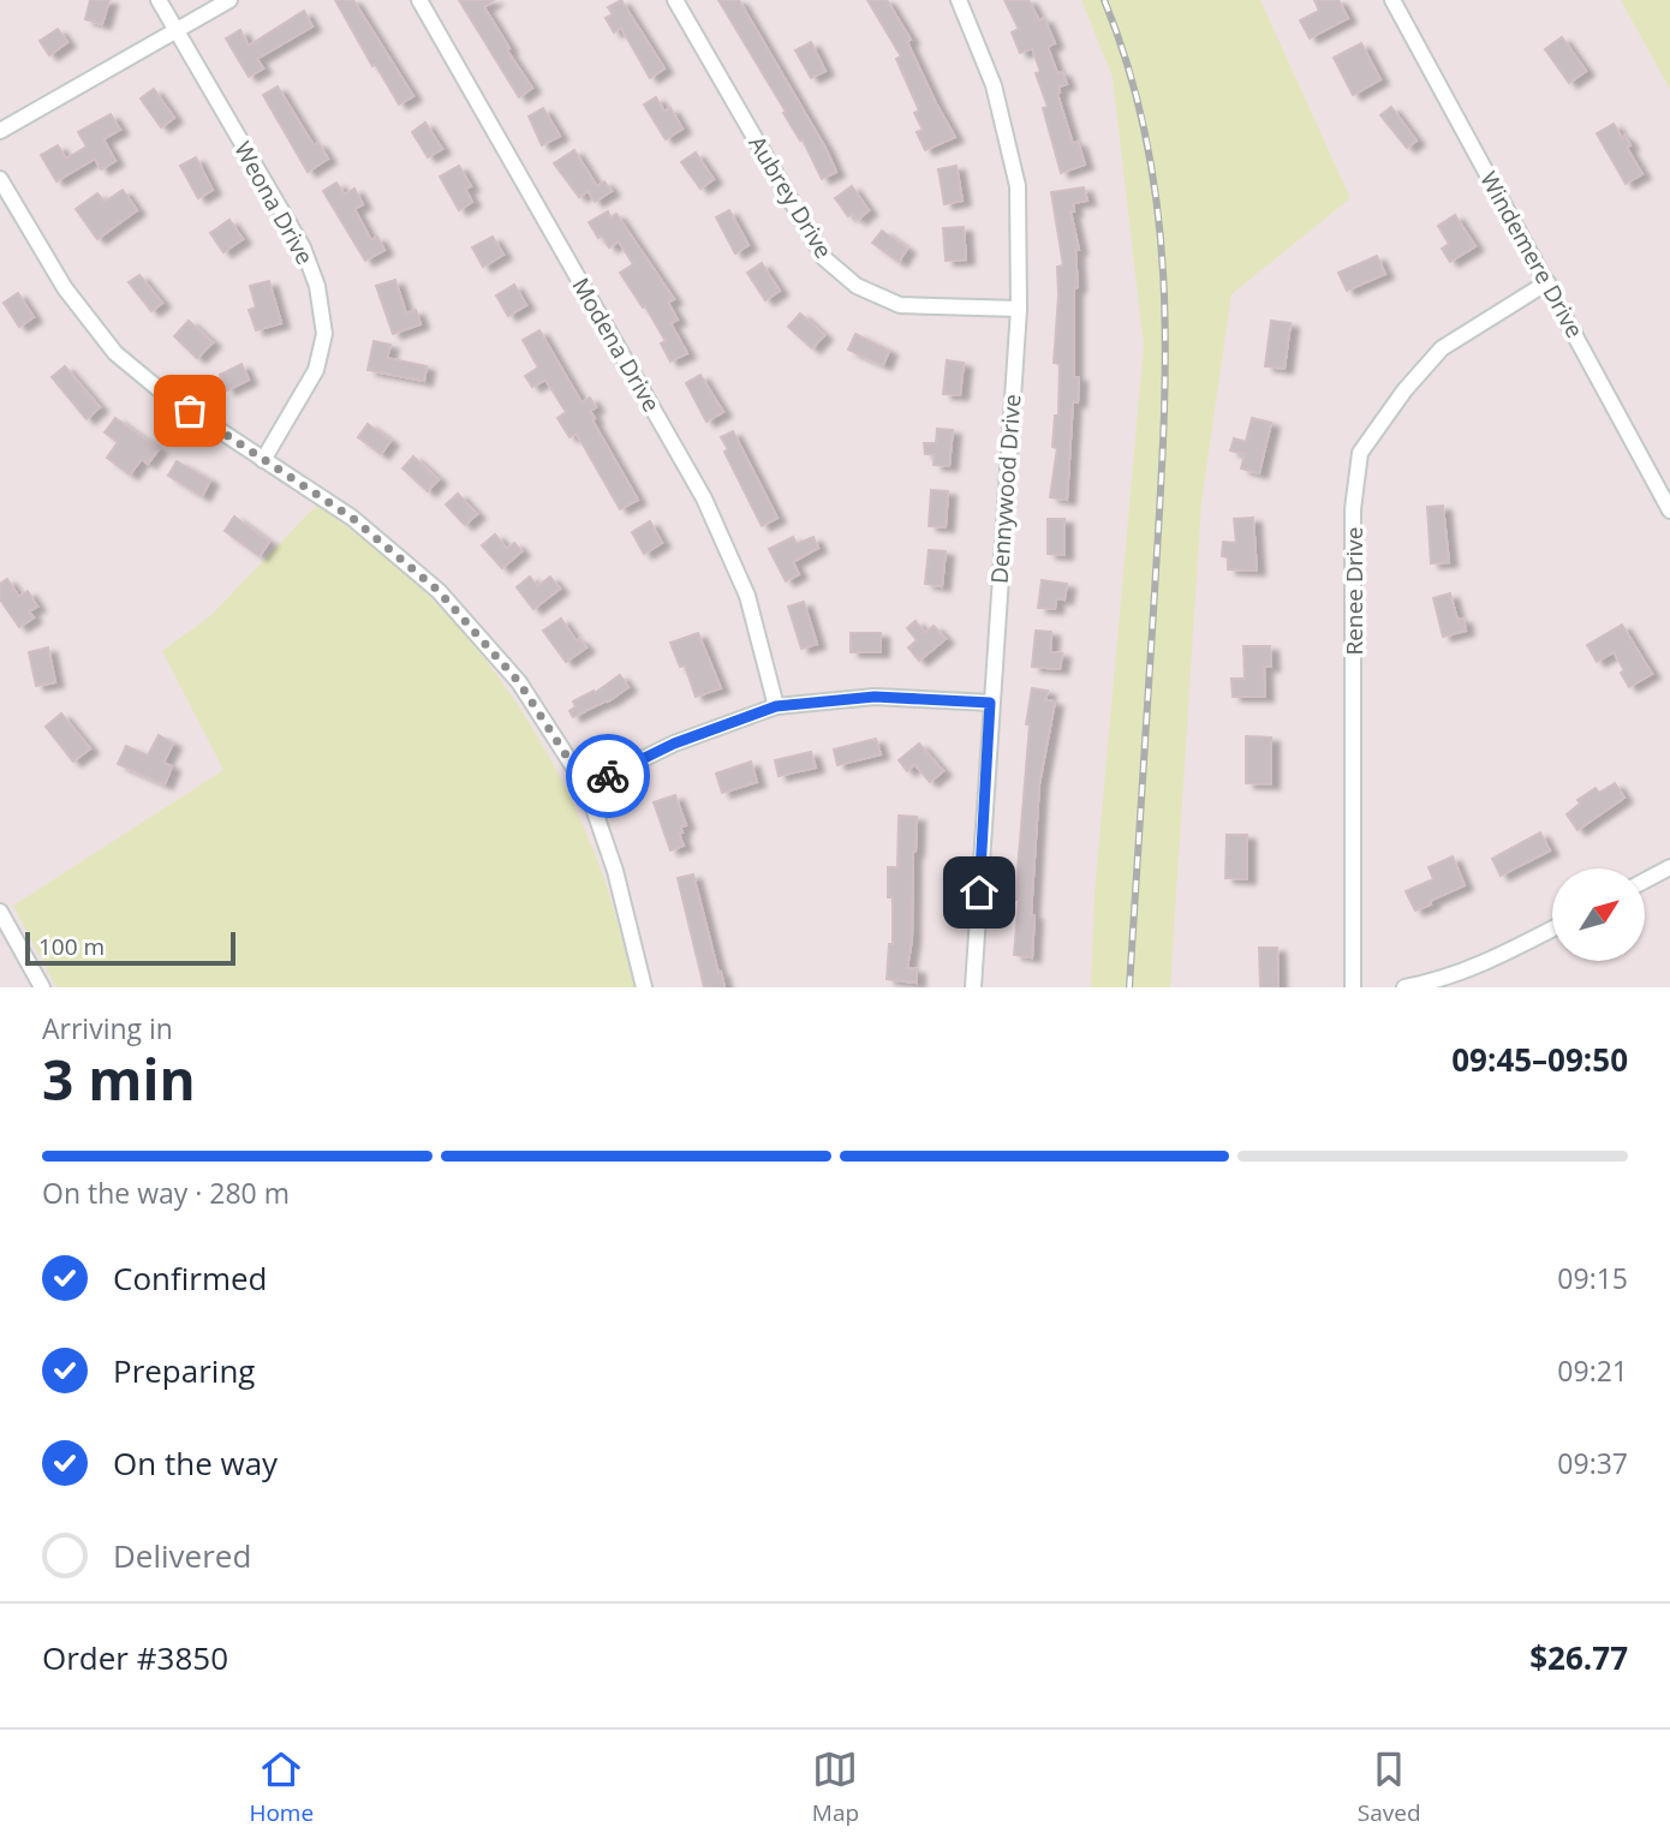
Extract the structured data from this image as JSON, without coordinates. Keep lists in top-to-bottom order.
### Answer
{
  "streets": {
    "street": [
      "Aubrey Drive",
      "Weona Drive",
      "Windemere Drive",
      "Modena Drive",
      "Dennywood Drive",
      "Renee Drive"
    ]
  },
  "crossings": [
    ["Aubrey Drive", "Dennywood Drive"],
    ["Windemere Drive", "Renee Drive"]
  ],
  "scale_bar": "100 m",
  "north": "top right",
  "page": {
    "scale": "100 m",
    "heading": ["3 min", "Arriving in", "09:45–09:50"],
    "panel": ["Order #3850", "$26.77"],
    "bar": "On the way · 280 m",
    "list": [
      ["Confirmed", "09:15"],
      ["Preparing", "09:21"],
      ["On the way", "09:37"],
      "Delivered"
    ],
    "tabs": ["Home", "Map", "Saved"]
  }
}
